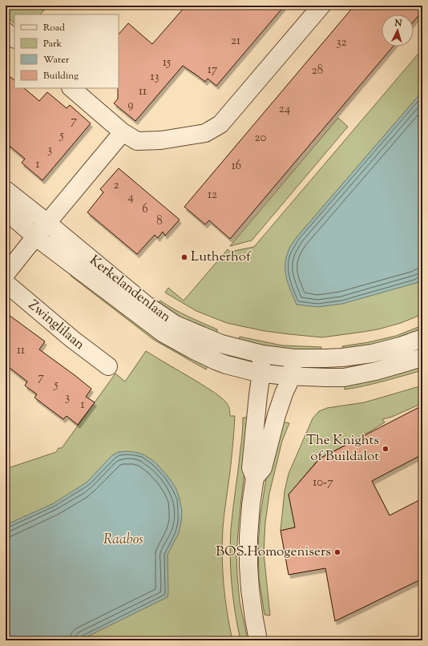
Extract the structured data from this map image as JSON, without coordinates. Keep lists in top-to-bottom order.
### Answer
{
  "streets": {
    "street": ["Kerkelandenlaan", "Zwinglilaan"]
  },
  "parks": ["Raabos"],
  "places": ["Lutherhof", "The Knights of Buildalot", "BOS.Homogenisers"],
  "house_numbers": [
    "21",
    "32",
    "15",
    "17",
    "28",
    "13",
    "11",
    "9",
    "24",
    "7",
    "5",
    "20",
    "3",
    "1",
    "16",
    "2",
    "12",
    "4",
    "6",
    "8",
    "11",
    "7",
    "5",
    "3",
    "1",
    "10-7"
  ],
  "legend": [
    "Road",
    "Park",
    "Water",
    "Building"
  ],
  "north": "top"
}
